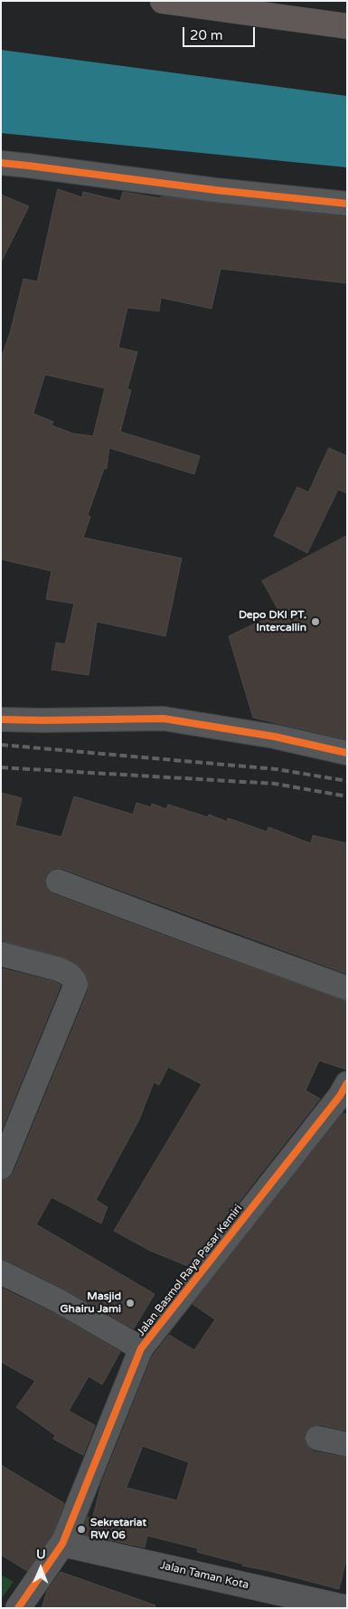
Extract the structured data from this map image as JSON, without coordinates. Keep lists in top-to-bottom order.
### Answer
{
  "streets": {
    "street": ["Jalan Basmol Raya Pasar Kemiri", "Jalan Taman Kota"]
  },
  "crossings": [
    ["Jalan Basmol Raya Pasar Kemiri", "Jalan Taman Kota"]
  ],
  "places": ["Depo DKI PT. Intercallin", "Masjid Ghairu Jami", "Sekretariat RW 06"],
  "scale_bar": "20 m",
  "north": "top"
}
